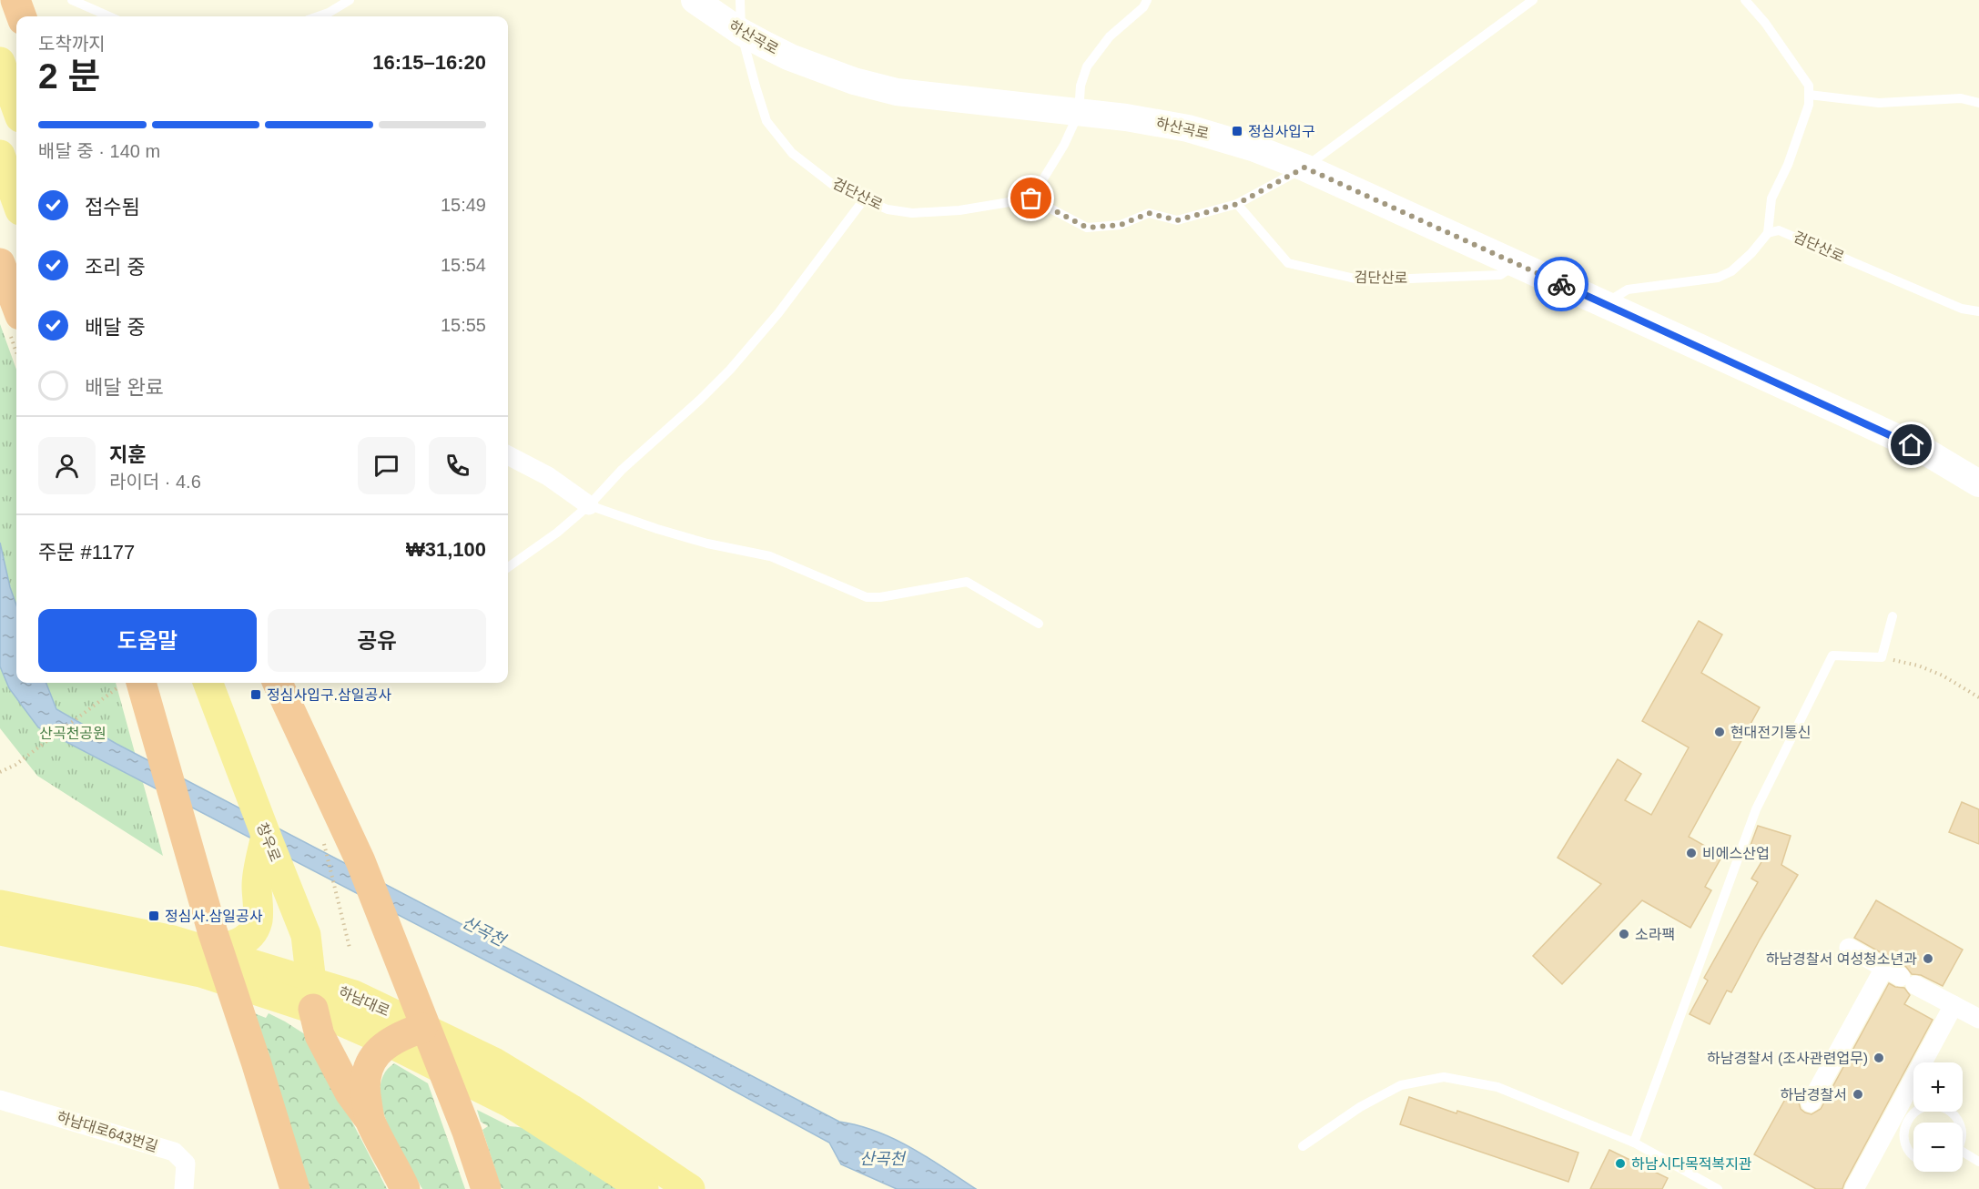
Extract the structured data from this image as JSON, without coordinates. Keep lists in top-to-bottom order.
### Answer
{
  "streets": {
    "main road": ["창우로", "하남대로"],
    "street": ["하산곡로", "하남대로643번길"],
    "lane": ["검단산로"]
  },
  "crossings": [
    ["하산곡로", "검단산로"],
    ["창우로", "하남대로"]
  ],
  "water": ["산곡천"],
  "parks": ["산곡천공원"],
  "places": {
    "transit": ["정심사입구", "정심사입구.삼일공사", "정심사.삼일공사"],
    "other": [
      "현대전기통신",
      "비에스산업",
      "소라팩",
      "하남경찰서 여성청소년과",
      "하남경찰서 (조사관련업무)",
      "하남경찰서",
      "하남시다목적복지관"
    ]
  },
  "page": {
    "heading": ["2 분", "도착까지", "16:15–16:20"],
    "panel": [
      "지훈",
      "라이더 · 4.6",
      "주문 #1177",
      "₩31,100"
    ],
    "bar": "배달 중 · 140 m",
    "list": [
      ["접수됨", "15:49"],
      ["조리 중", "15:54"],
      ["배달 중", "15:55"],
      "배달 완료"
    ],
    "buttons": ["도움말", "공유"],
    "map_buttons": ["+", "−"]
  }
}
